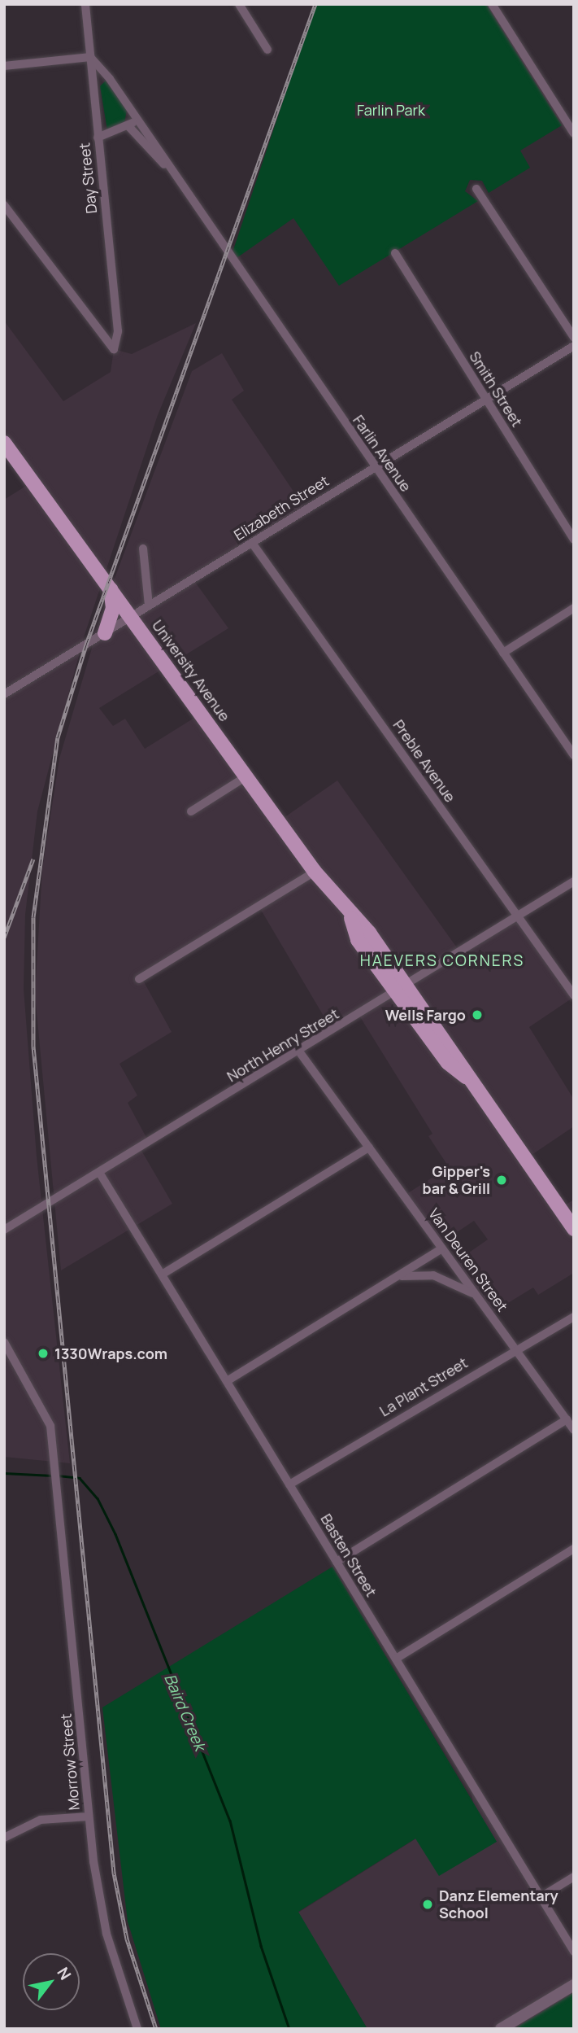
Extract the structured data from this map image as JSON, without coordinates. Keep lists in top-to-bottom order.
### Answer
{
  "streets": {
    "main road": ["University Avenue"],
    "street": [
      "Day Street",
      "Smith Street",
      "Farlin Avenue",
      "Elizabeth Street",
      "Preble Avenue",
      "North Henry Street",
      "Van Deuren Street",
      "La Plant Street",
      "Basten Street",
      "Morrow Street"
    ]
  },
  "crossings": [
    ["Day Street", "Farlin Avenue"],
    ["Smith Street", "Elizabeth Street"],
    ["Farlin Avenue", "Elizabeth Street"],
    ["Elizabeth Street", "University Avenue"],
    ["Elizabeth Street", "Preble Avenue"],
    ["University Avenue", "North Henry Street"],
    ["Preble Avenue", "North Henry Street"],
    ["North Henry Street", "Van Deuren Street"],
    ["North Henry Street", "Basten Street"],
    ["Van Deuren Street", "La Plant Street"],
    ["La Plant Street", "Basten Street"]
  ],
  "districts": ["HAEVERS CORNERS"],
  "water": ["Baird Creek"],
  "parks": ["Farlin Park"],
  "places": [
    "Wells Fargo",
    "Gipper's bar & Grill",
    "1330Wraps.com",
    "Danz Elementary School"
  ],
  "north": "top right"
}
